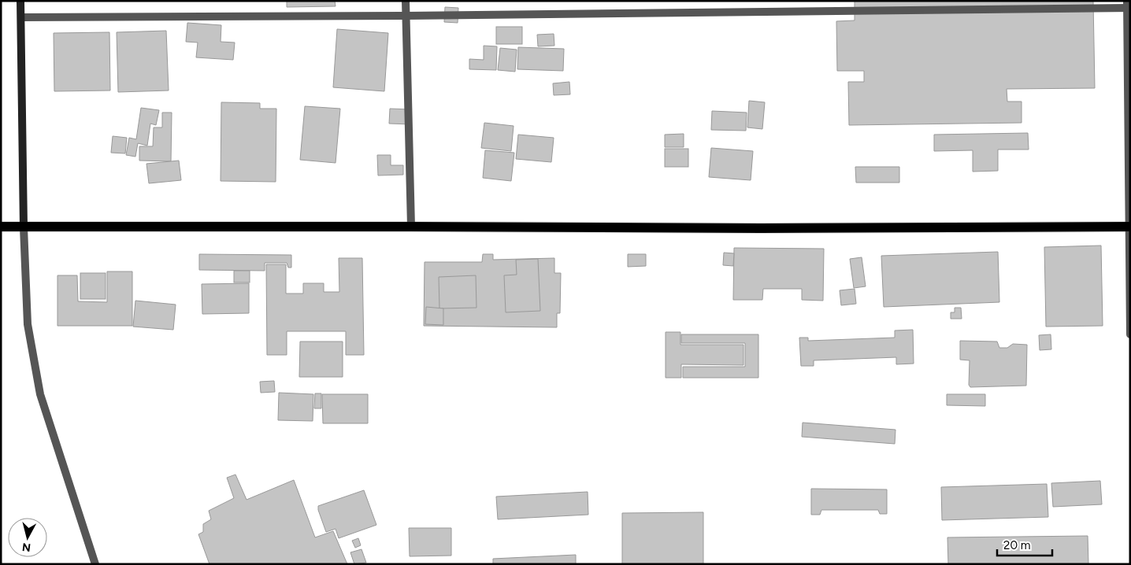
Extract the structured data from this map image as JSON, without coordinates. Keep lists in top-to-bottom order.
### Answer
{
  "scale_bar": "20 m",
  "north": "bottom"
}
